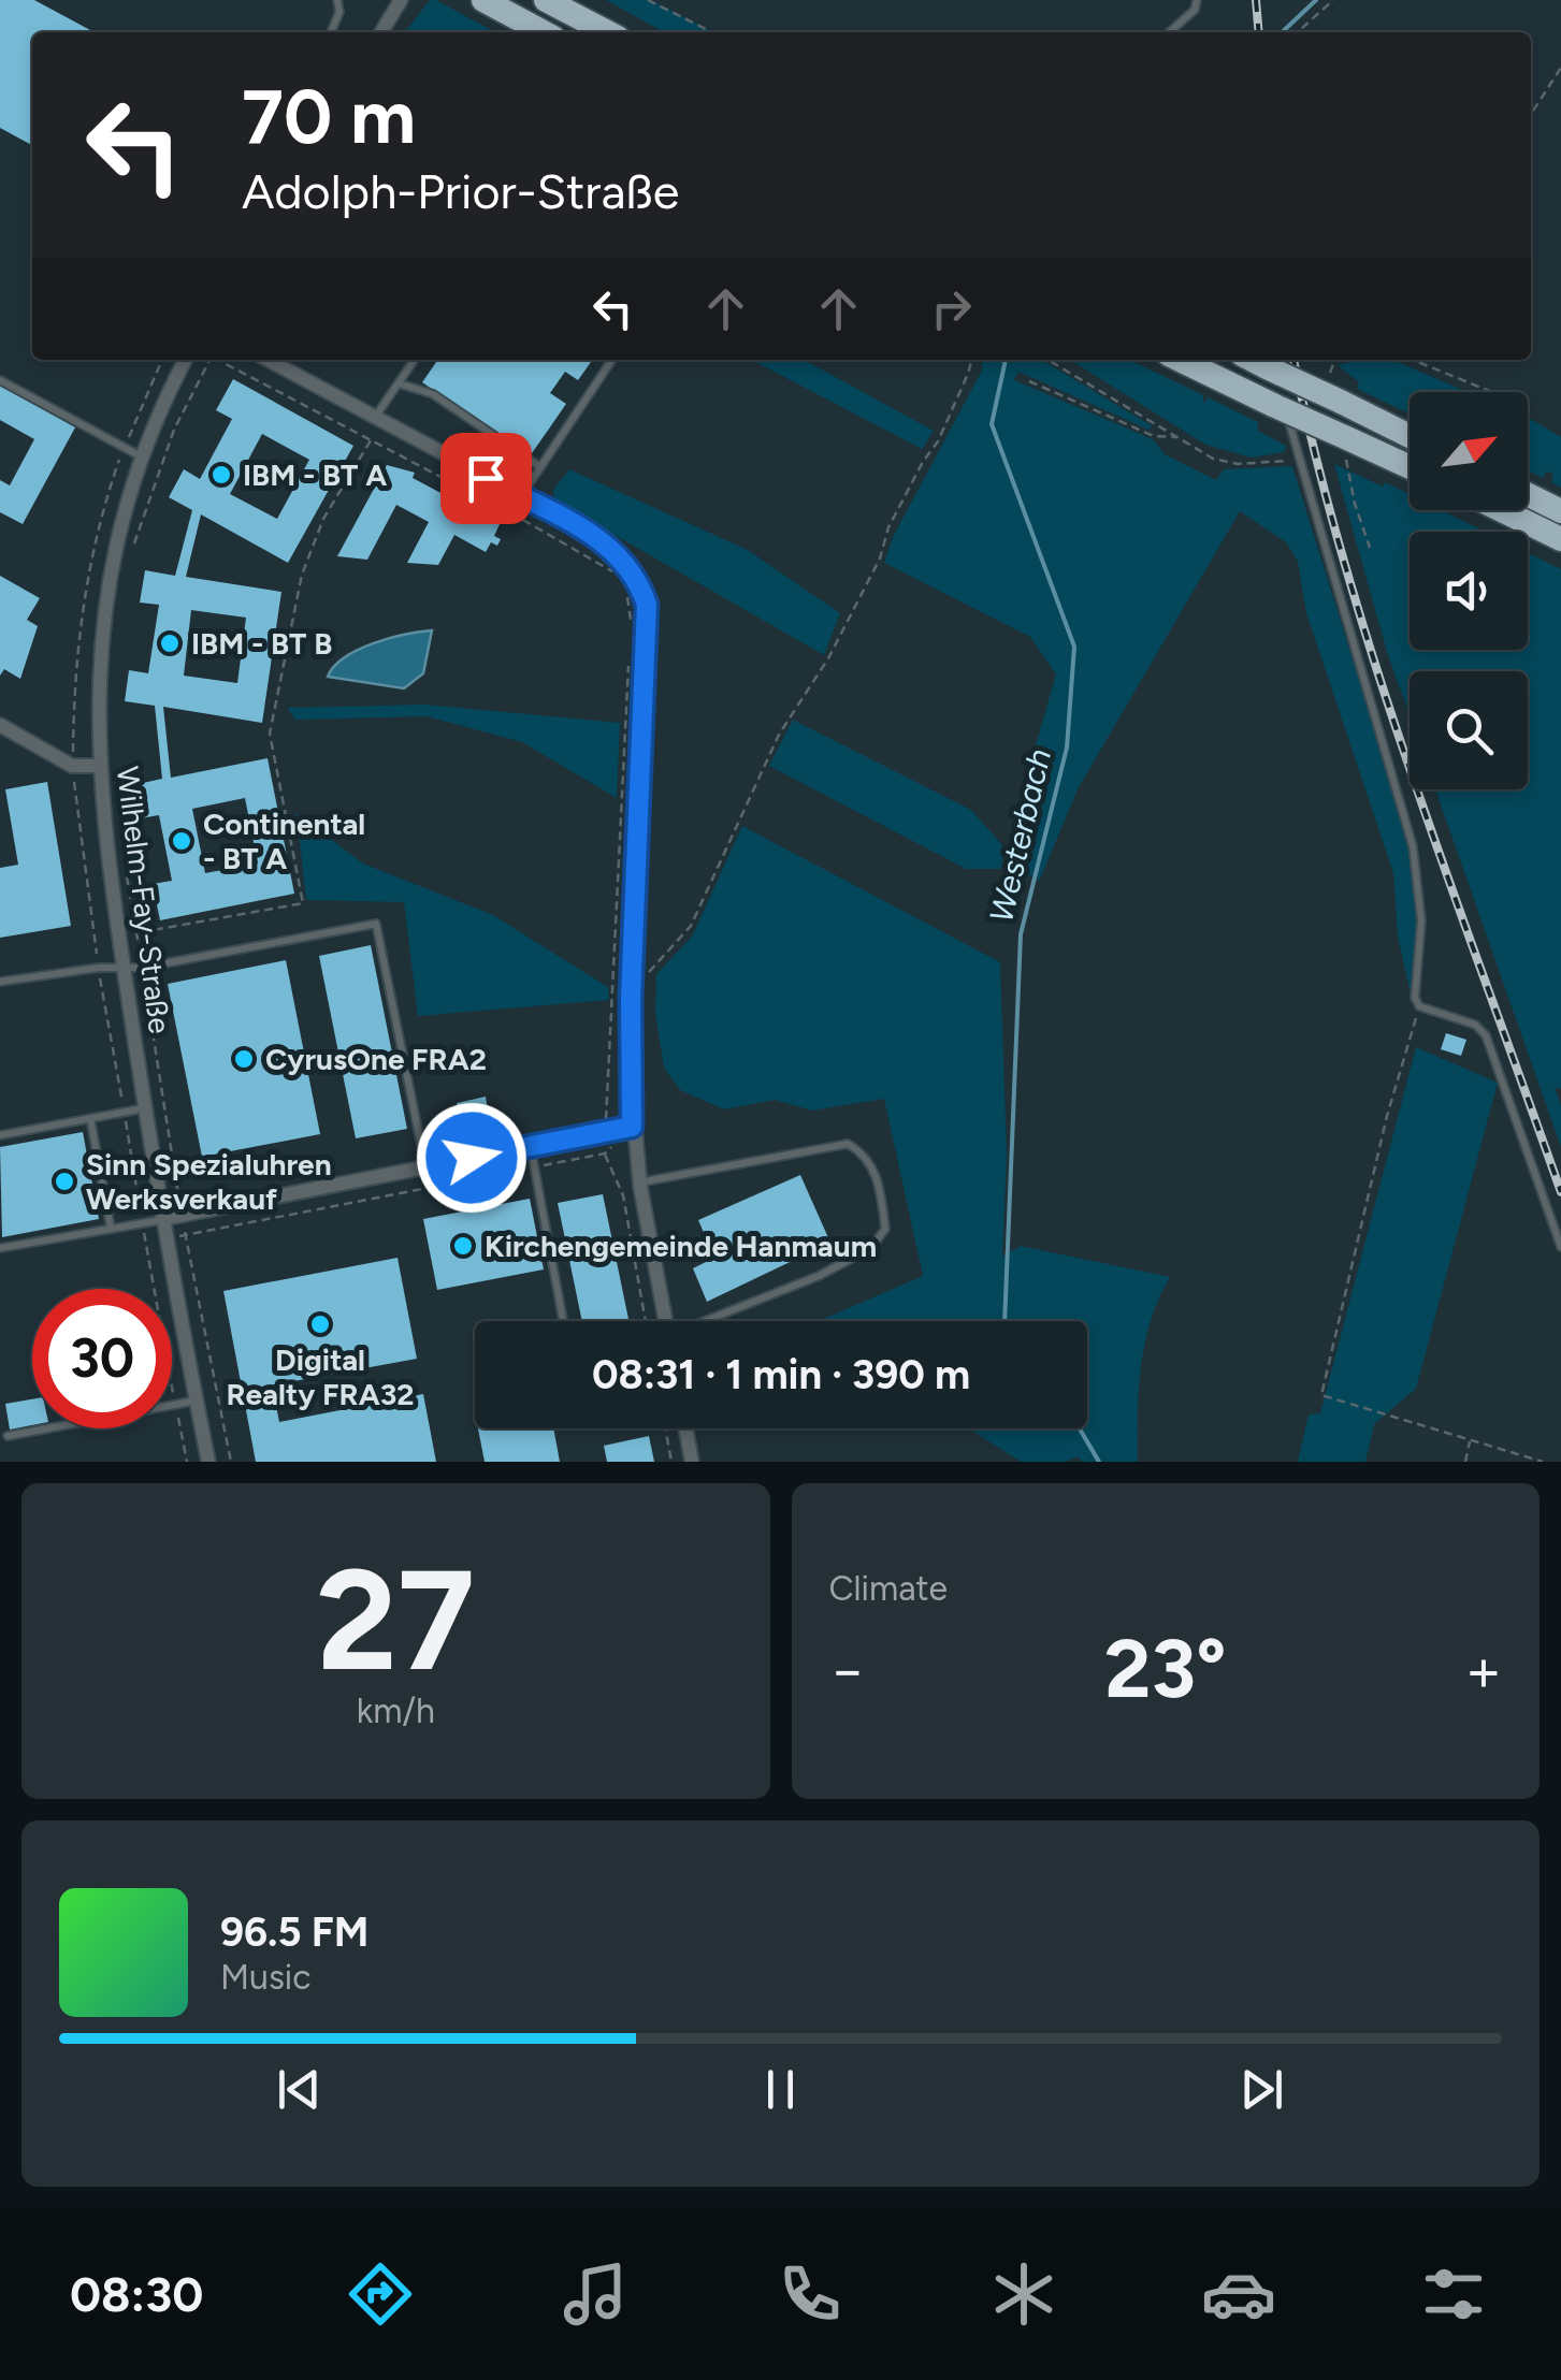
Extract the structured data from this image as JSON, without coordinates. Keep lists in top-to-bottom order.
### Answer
{
  "streets": {
    "street": ["Wilhelm-Fay-Straße"]
  },
  "water": ["Westerbach"],
  "places": [
    "IBM - BT A",
    "IBM - BT B",
    "Continental - BT A",
    "CyrusOne FRA2",
    "Sinn Spezialuhren Werksverkauf",
    "Kirchengemeinde Hanmaum",
    "Digital Realty FRA32"
  ],
  "north": "top right",
  "page": {
    "turn": ["70 m", "Adolph-Prior-Straße"],
    "limit": "30",
    "trip": "08:31 · 1 min · 390 m",
    "tile": [
      ["27", "km/h"],
      "Climate"
    ],
    "heat": ["−", "23°", "+"],
    "song": ["96.5 FM", "Music"],
    "tabs": "08:30"
  }
}
